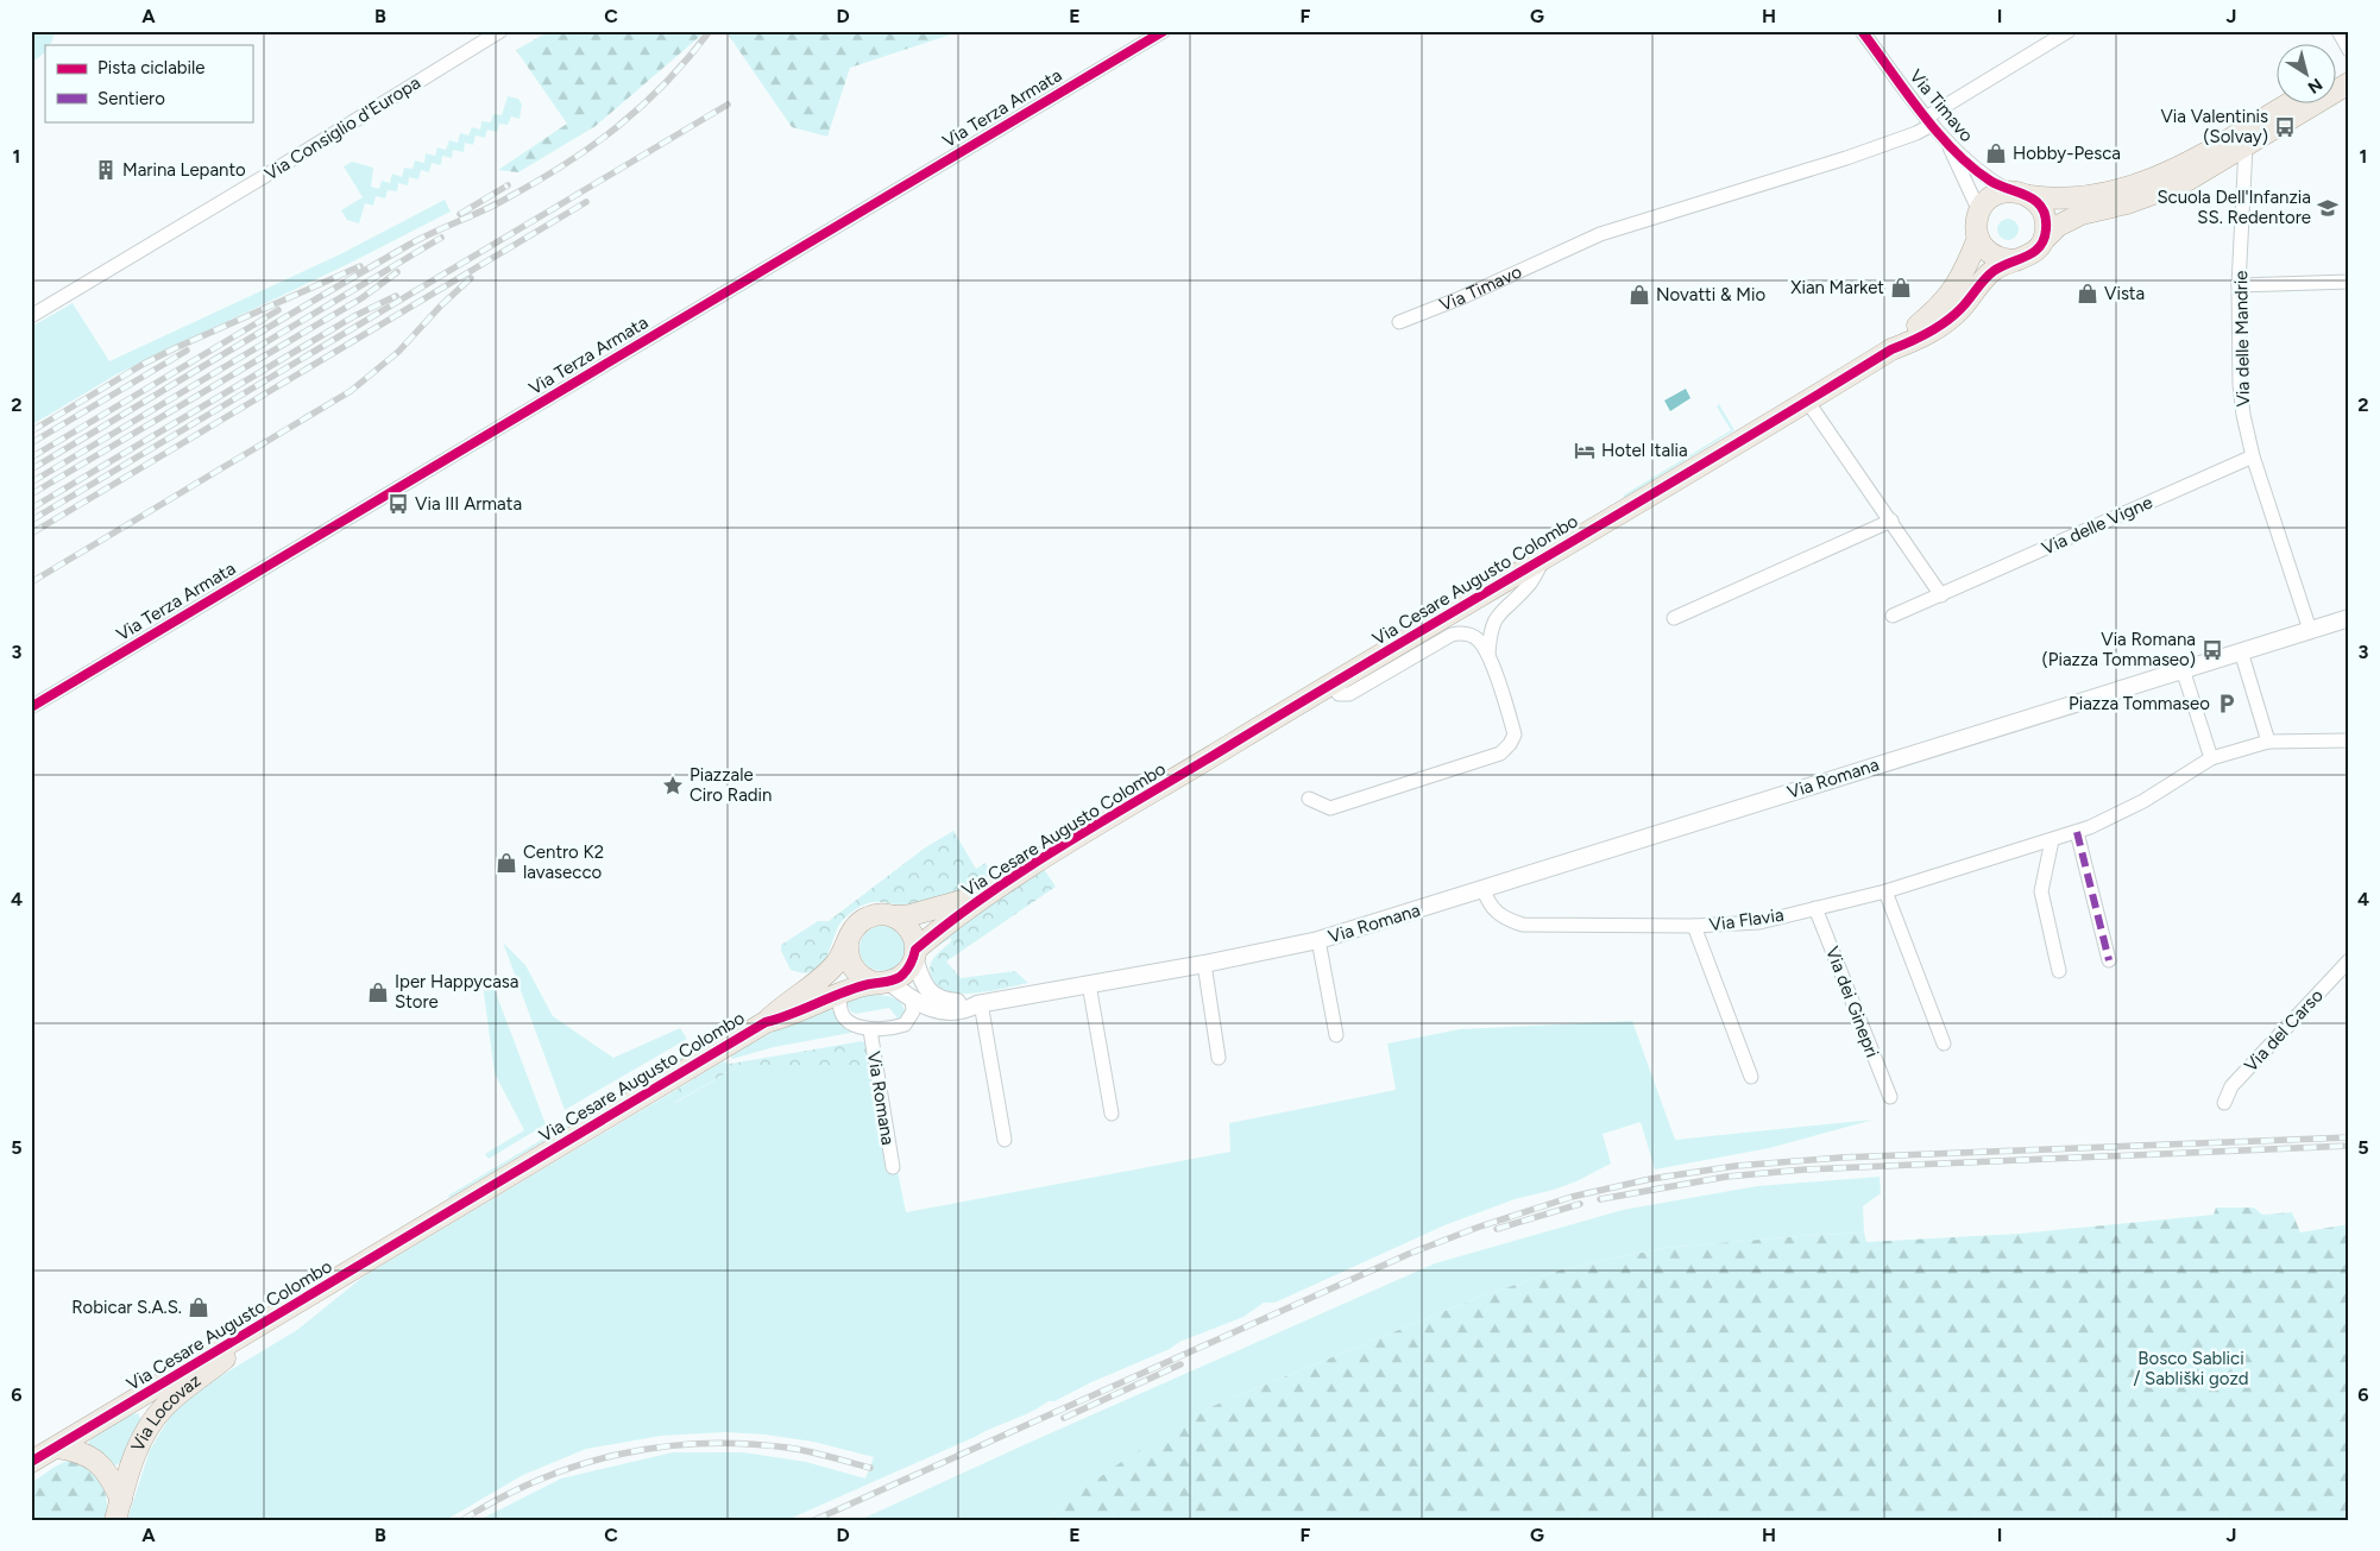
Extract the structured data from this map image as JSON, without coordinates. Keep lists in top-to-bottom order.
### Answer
{
  "streets": {
    "main road": ["Via Timavo", "Via Cesare Augusto Colombo", "Via Locovaz"],
    "street": [
      "Via Terza Armata",
      "Via Consiglio d'Europa",
      "Via delle Mandrie",
      "Via delle Vigne",
      "Via Romana",
      "Via Flavia",
      "Via dei Ginepri",
      "Via del Carso"
    ]
  },
  "crossings": [
    ["Via Timavo", "Via Cesare Augusto Colombo"],
    ["Via delle Mandrie", "Via delle Vigne"],
    ["Via delle Mandrie", "Via Cesare Augusto Colombo"],
    ["Via delle Mandrie", "Via Romana"],
    ["Via Cesare Augusto Colombo", "Via Romana"],
    ["Via Cesare Augusto Colombo", "Via Locovaz"],
    ["Via Romana", "Via Flavia"],
    ["Via Flavia", "Via dei Ginepri"]
  ],
  "parks": ["Bosco Sablici / Sabliški gozd"],
  "places": {
    "bus stop": ["Via Valentinis (Solvay)", "Via III Armata", "Via Romana (Piazza Tommaseo)"],
    "shop": [
      "Hobby-Pesca",
      "Xian Market",
      "Vista",
      "Novatti & Mio",
      "Centro K2 lavasecco",
      "Iper Happycasa Store",
      "Robicar S.A.S."
    ],
    "building": ["Marina Lepanto"],
    "school or university": ["Scuola Dell'Infanzia SS. Redentore"],
    "hotel": ["Hotel Italia"],
    "parking": ["Piazza Tommaseo"],
    "place": ["Piazzale Ciro Radin"]
  },
  "legend": ["Pista ciclabile", "Sentiero"],
  "north": "bottom right",
  "grid": {
    "columns": [
      "A",
      "B",
      "C",
      "D",
      "E",
      "F",
      "G",
      "H",
      "I",
      "J"
    ],
    "rows": [
      "1",
      "2",
      "3",
      "4",
      "5",
      "6"
    ]
  }
}
